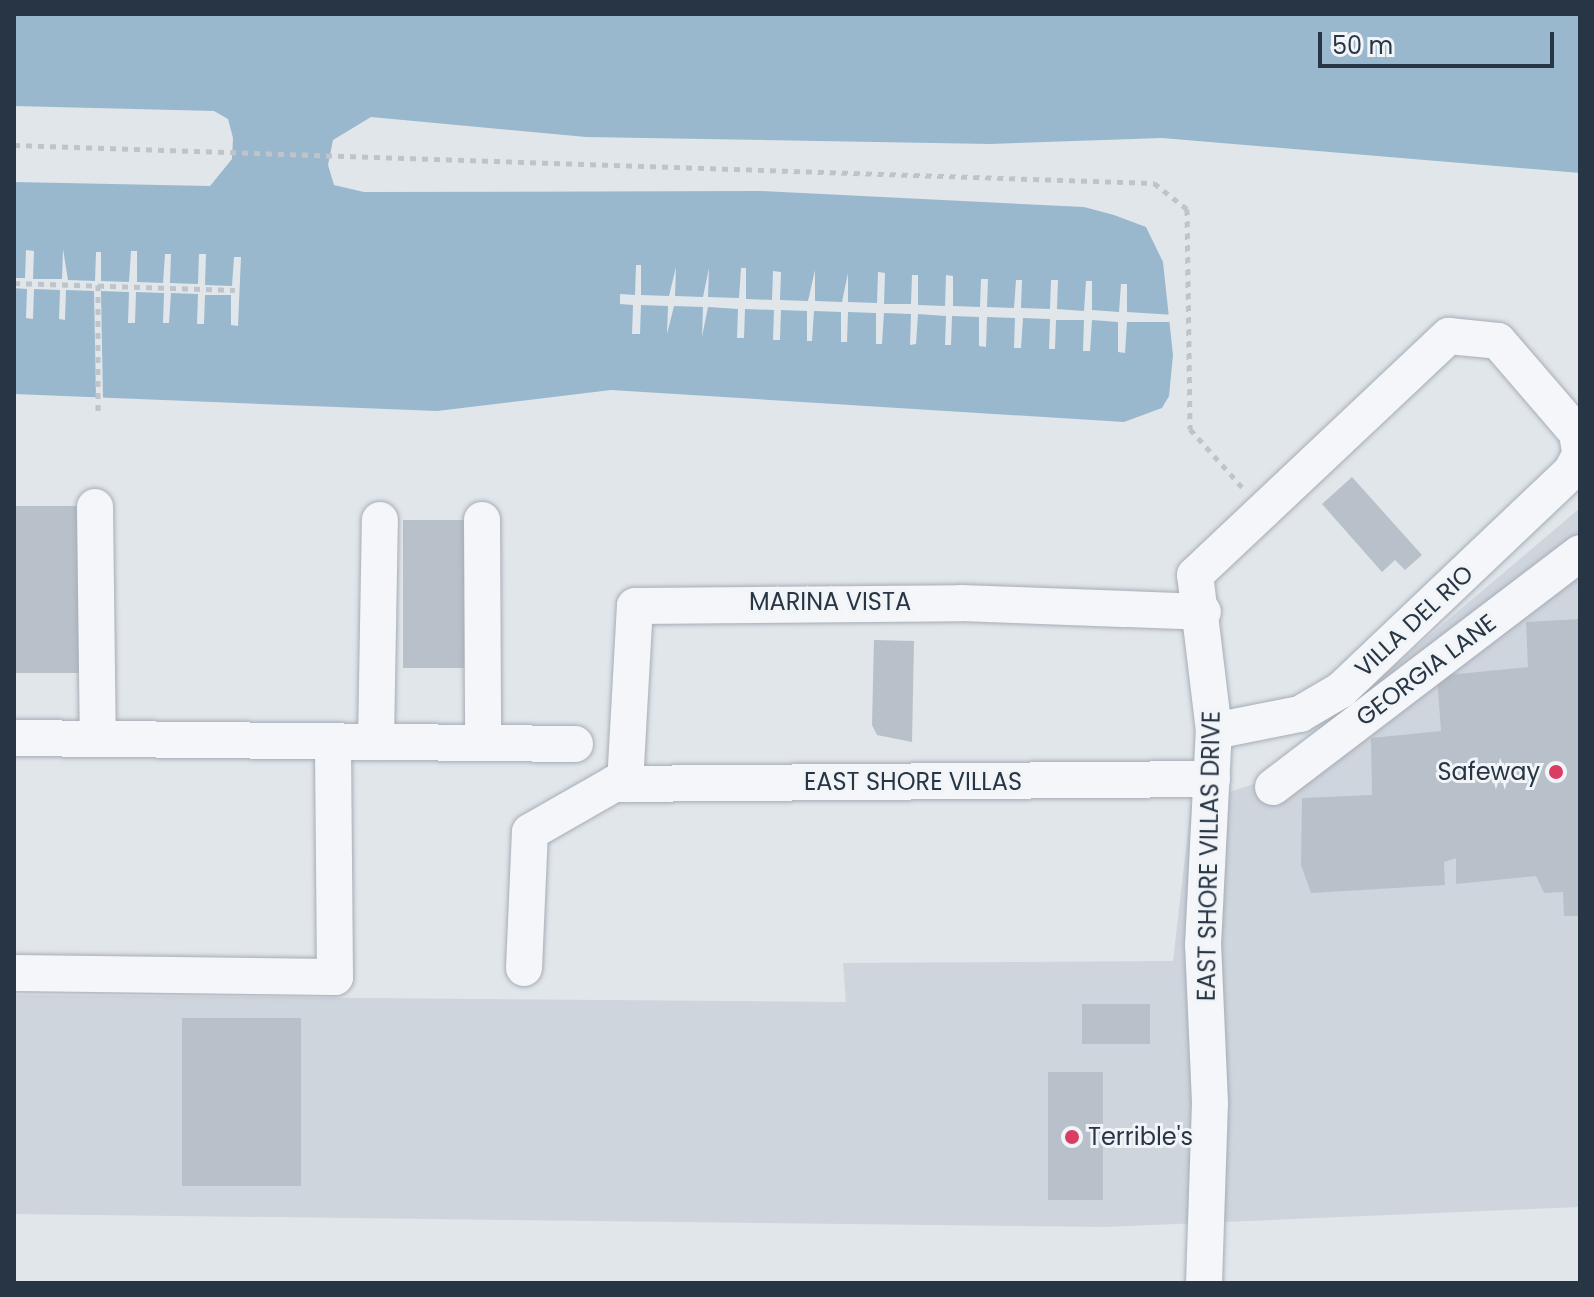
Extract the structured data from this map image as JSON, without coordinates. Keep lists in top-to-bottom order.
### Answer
{
  "streets": {
    "street": [
      "MARINA VISTA",
      "VILLA DEL RIO",
      "GEORGIA LANE",
      "EAST SHORE VILLAS",
      "EAST SHORE VILLAS DRIVE"
    ]
  },
  "crossings": [
    ["MARINA VISTA", "EAST SHORE VILLAS"],
    ["MARINA VISTA", "EAST SHORE VILLAS DRIVE"],
    ["VILLA DEL RIO", "EAST SHORE VILLAS DRIVE"],
    ["EAST SHORE VILLAS", "EAST SHORE VILLAS DRIVE"]
  ],
  "places": ["Safeway", "Terrible's"],
  "scale_bar": "50 m"
}
